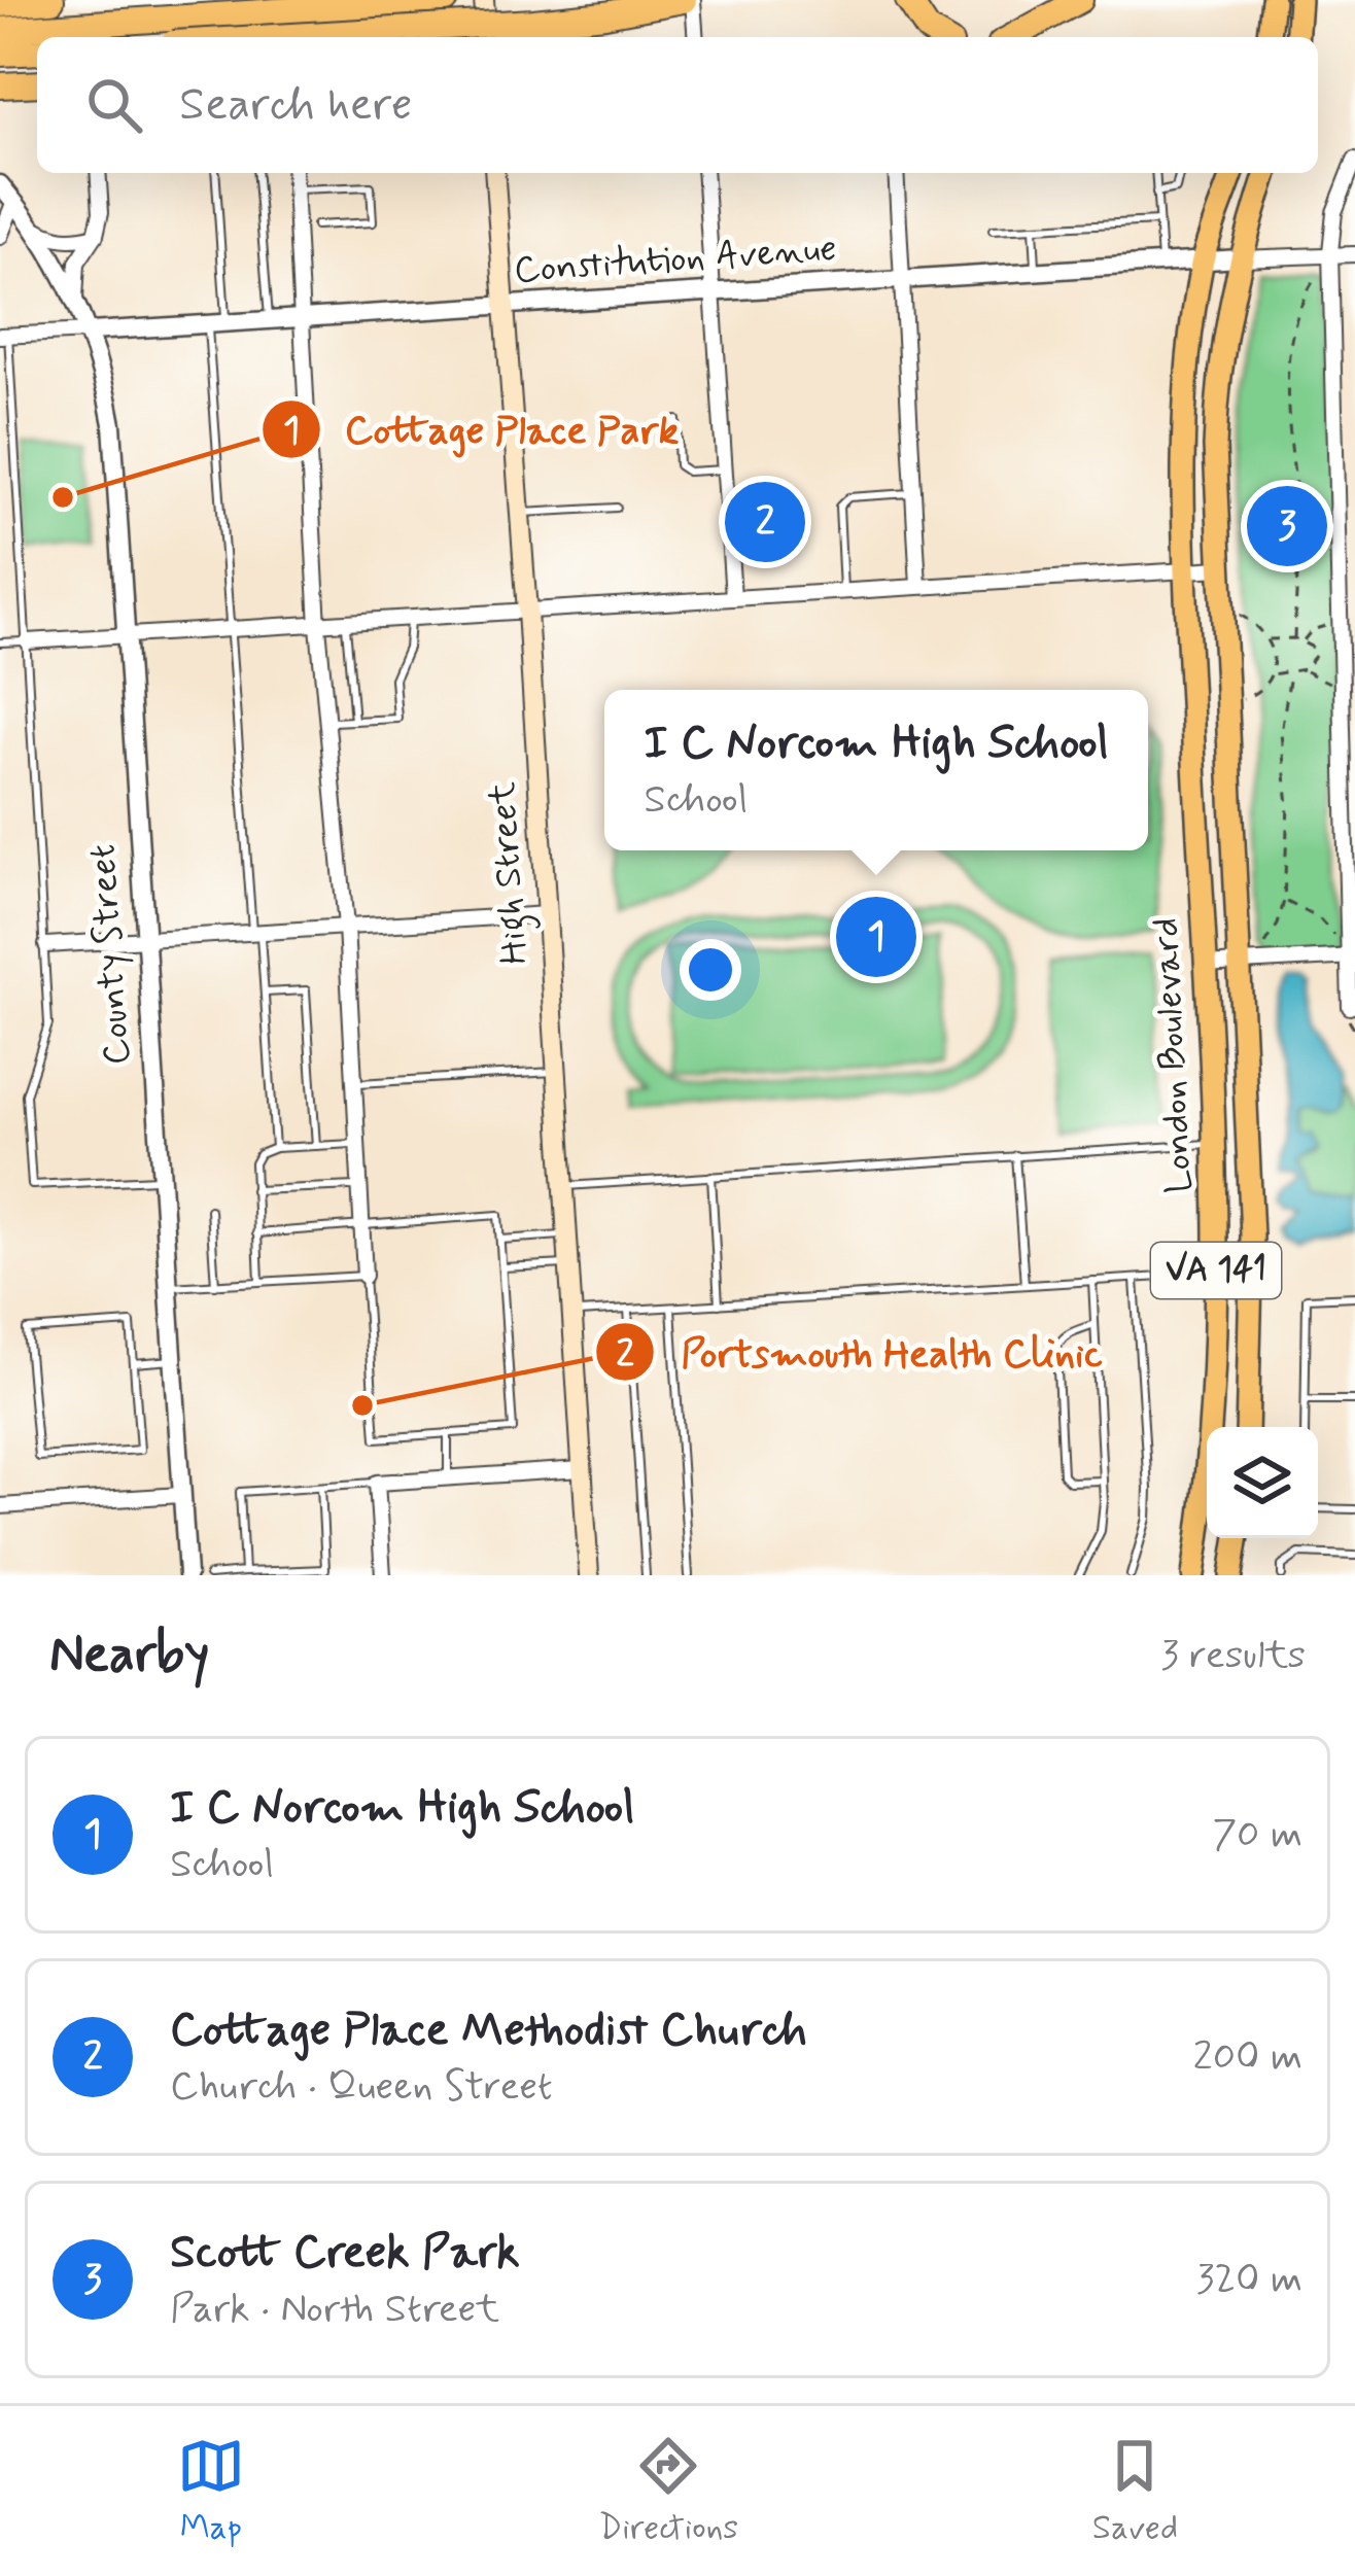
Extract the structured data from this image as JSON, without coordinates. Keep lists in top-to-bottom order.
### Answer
{
  "streets": {
    "main road": ["High Street", "London Boulevard", "VA 141"],
    "street": ["Constitution Avenue", "County Street"]
  },
  "crossings": [
    ["Constitution Avenue", "High Street"],
    ["Constitution Avenue", "County Street"],
    ["Constitution Avenue", "London Boulevard"]
  ],
  "places": ["Cottage Place Park", "Portsmouth Health Clinic"],
  "page": {
    "search": "Search here",
    "pins": ["2", "3", "1"],
    "popup": ["I C Norcom High School", "School"],
    "heading": ["Nearby", "3 results"],
    "list": [
      {
        "mark": "1",
        "name": "I C Norcom High School",
        "note": "School",
        "value": "70 m"
      },
      {
        "mark": "2",
        "name": "Cottage Place Methodist Church",
        "note": "Church · Queen Street",
        "value": "200 m"
      },
      {
        "mark": "3",
        "name": "Scott Creek Park",
        "note": "Park · North Street",
        "value": "320 m"
      }
    ],
    "nav": ["Map", "Directions", "Saved"]
  }
}
